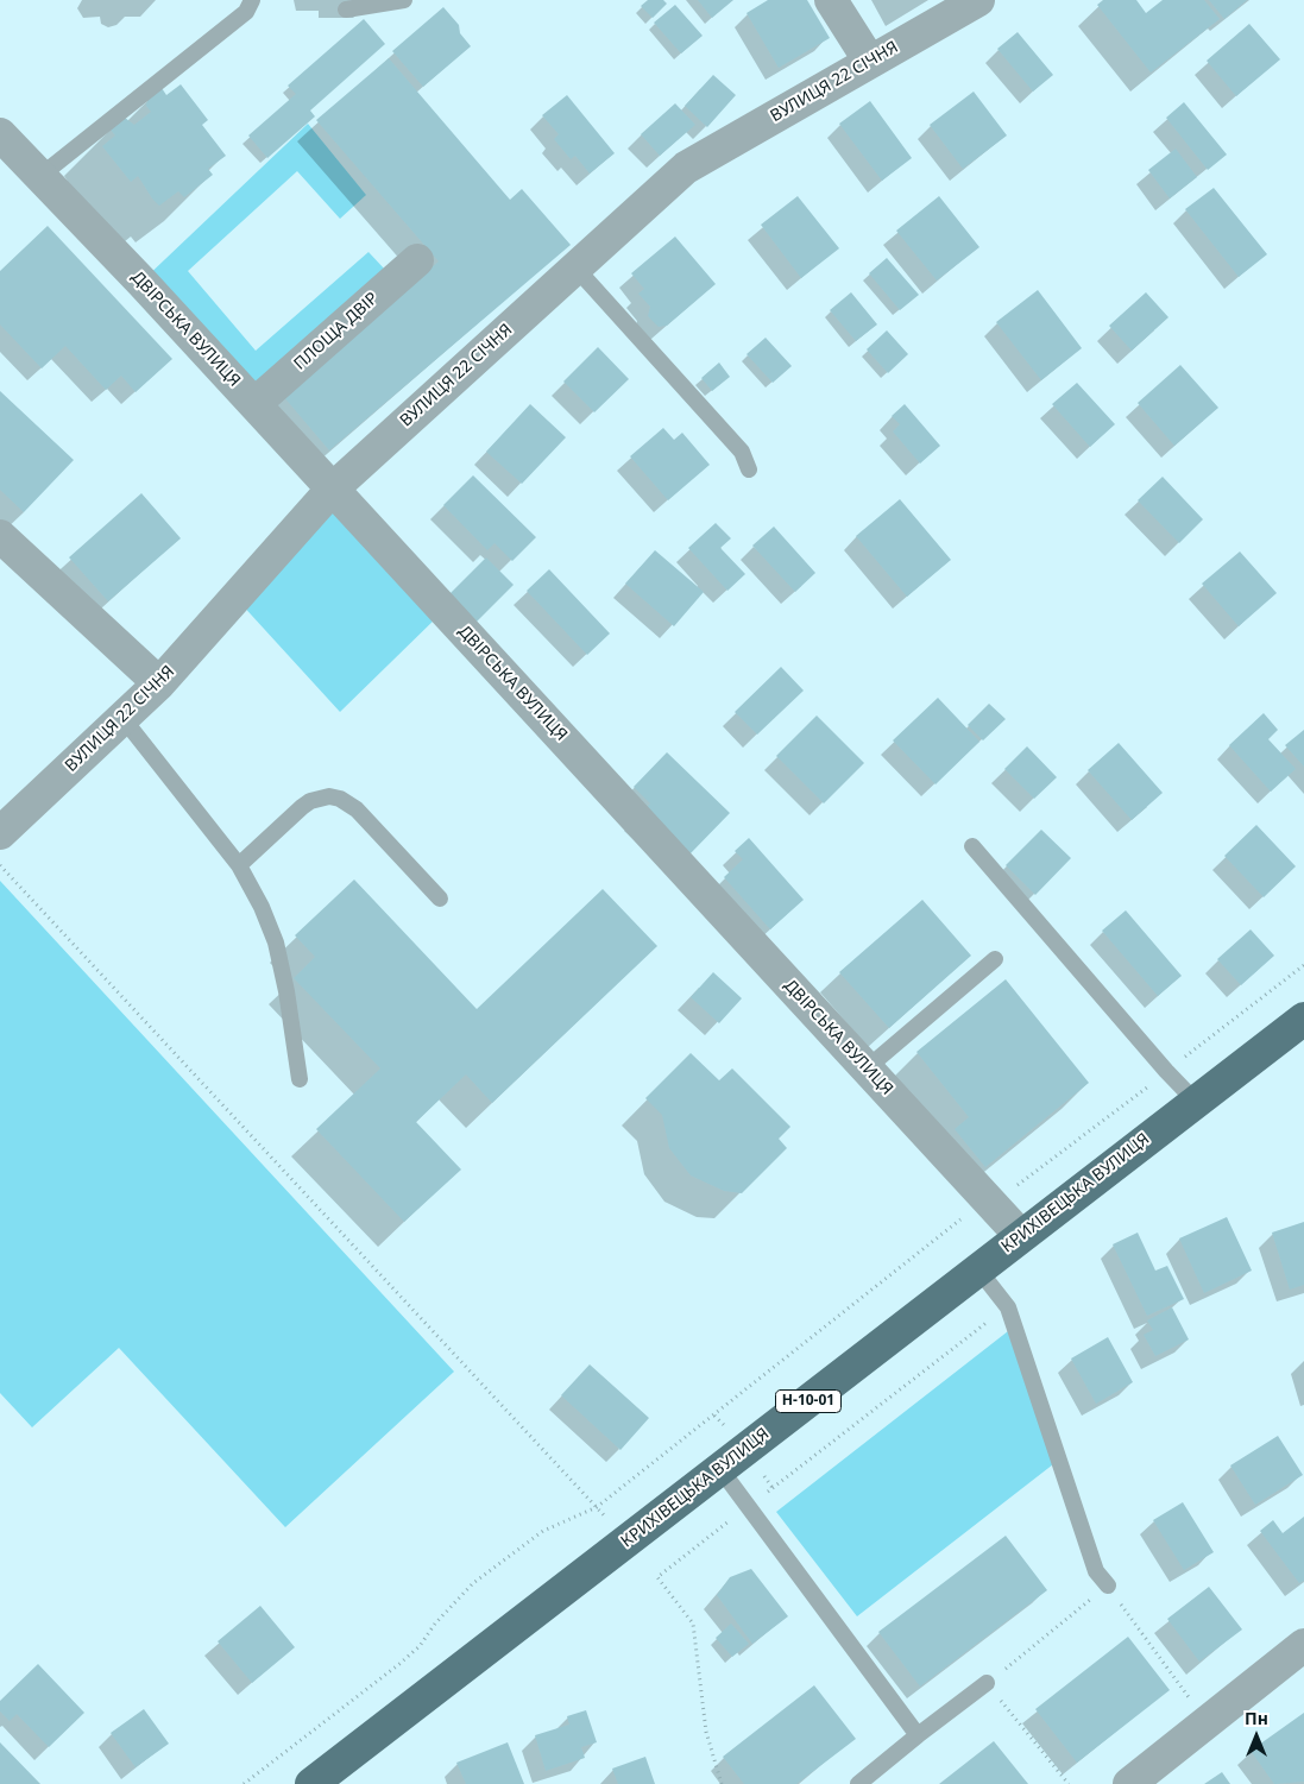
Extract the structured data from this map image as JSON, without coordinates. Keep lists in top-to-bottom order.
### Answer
{
  "streets": {
    "main road": ["КРИХІВЕЦЬКА ВУЛИЦЯ", "Н-10-01"],
    "street": ["ВУЛИЦЯ 22 СІЧНЯ", "ДВІРСЬКА ВУЛИЦЯ", "ПЛОЩА ДВІР"]
  },
  "crossings": [
    ["ВУЛИЦЯ 22 СІЧНЯ", "ДВІРСЬКА ВУЛИЦЯ"],
    ["ДВІРСЬКА ВУЛИЦЯ", "ПЛОЩА ДВІР"],
    ["ДВІРСЬКА ВУЛИЦЯ", "КРИХІВЕЦЬКА ВУЛИЦЯ"]
  ],
  "north": "top"
}
